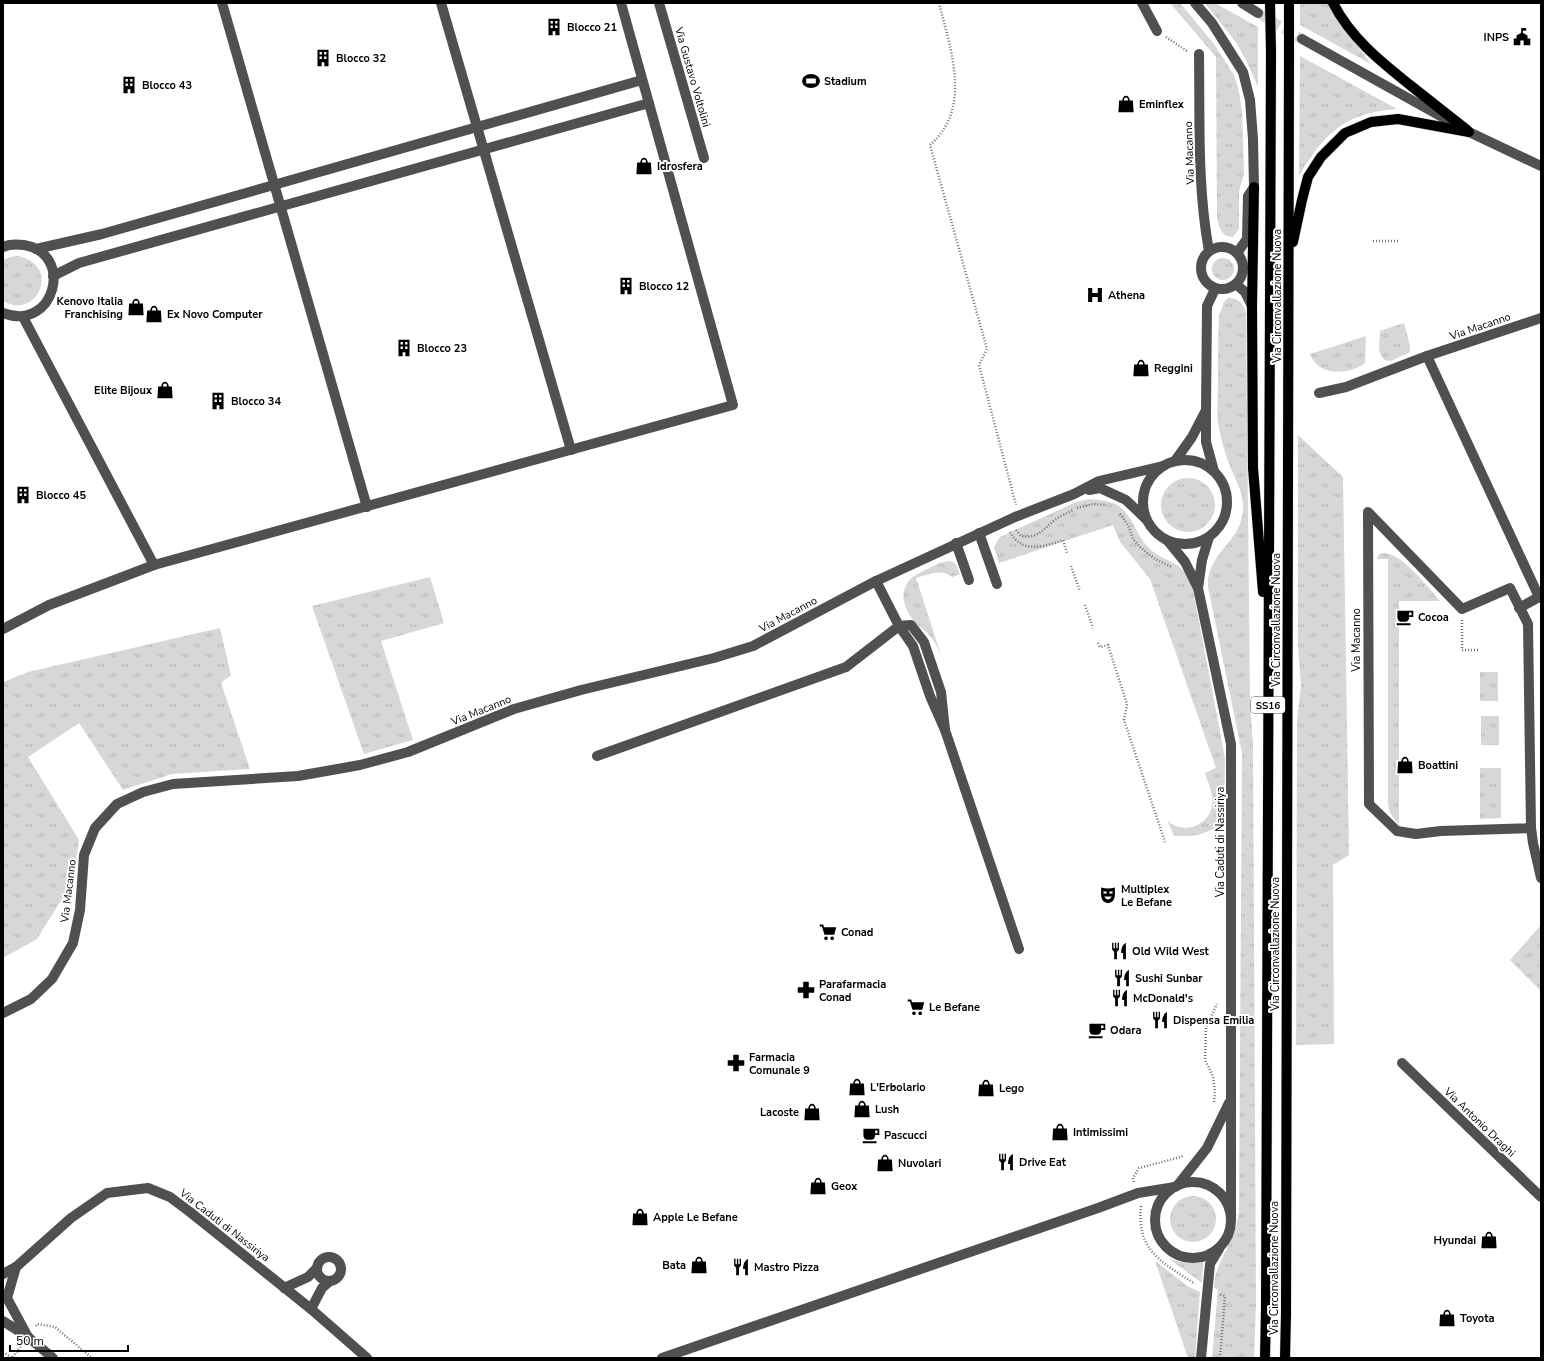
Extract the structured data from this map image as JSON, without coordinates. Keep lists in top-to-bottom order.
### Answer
{
  "streets": {
    "main road": ["Via Circonvallazione Nuova", "SS16"],
    "street": [
      "Via Gustavo Voltolini",
      "Via Macanno",
      "Via Caduti di Nassiriya",
      "Via Antonio Draghi"
    ]
  },
  "crossings": [
    ["Via Macanno", "Via Caduti di Nassiriya"]
  ],
  "places": {
    "building": [
      "Blocco 21",
      "Blocco 32",
      "Blocco 43",
      "Blocco 12",
      "Blocco 23",
      "Blocco 34",
      "Blocco 45"
    ],
    "public building": ["INPS"],
    "sports": ["Stadium"],
    "shop": [
      "Eminflex",
      "Idrosfera",
      "Kenovo Italia Franchising",
      "Ex Novo Computer",
      "Reggini",
      "Elite Bijoux",
      "Boattini",
      "L'Erbolario",
      "Lego",
      "Lush",
      "Lacoste",
      "Intimissimi",
      "Nuvolari",
      "Geox",
      "Apple Le Befane",
      "Hyundai",
      "Bata",
      "Toyota"
    ],
    "hospital": ["Athena"],
    "cafe": ["Cocoa", "Odara", "Pascucci"],
    "theatre": ["Multiplex Le Befane"],
    "supermarket": ["Conad", "Le Befane"],
    "restaurant": [
      "Old Wild West",
      "Sushi Sunbar",
      "McDonald's",
      "Dispensa Emilia",
      "Drive Eat",
      "Mastro Pizza"
    ],
    "pharmacy": ["Parafarmacia Conad", "Farmacia Comunale 9"]
  },
  "scale_bar": "50 m"
}
